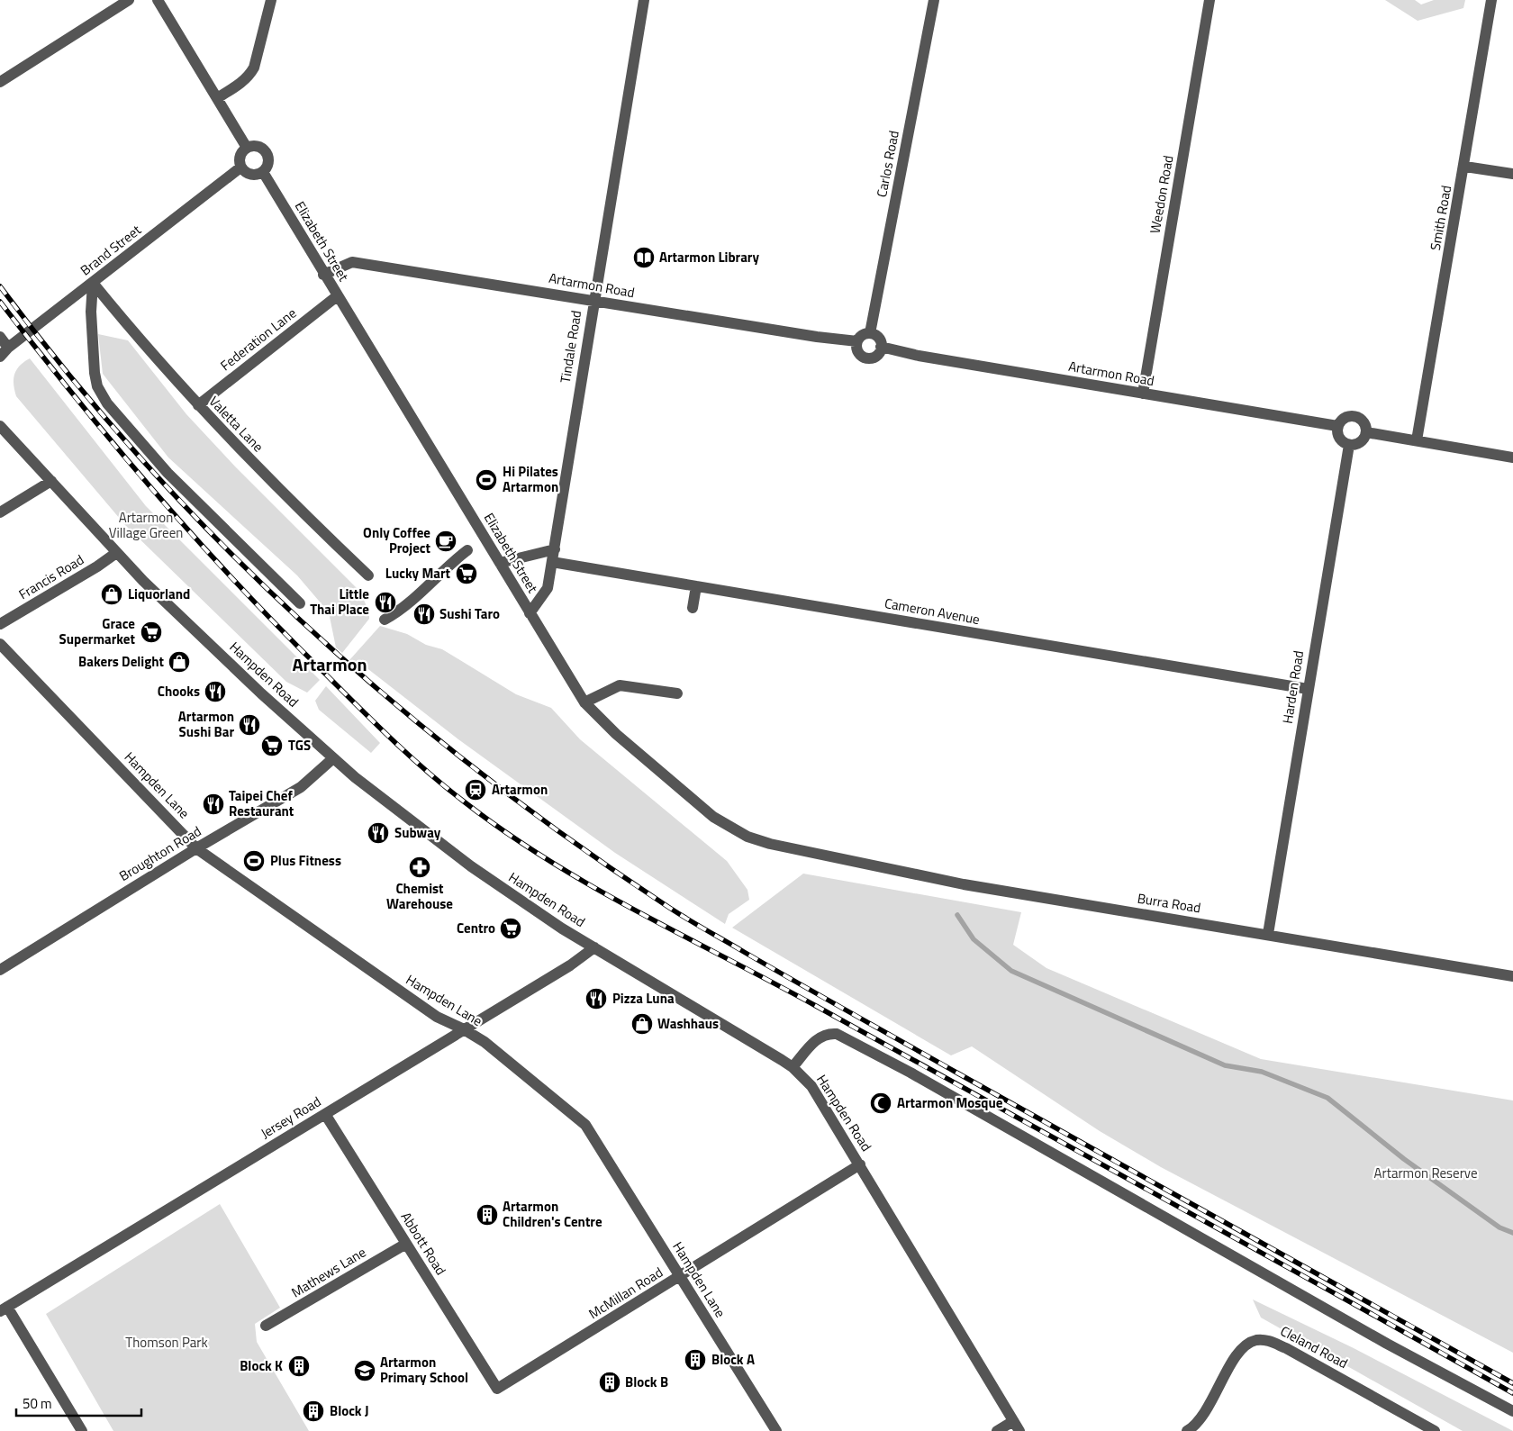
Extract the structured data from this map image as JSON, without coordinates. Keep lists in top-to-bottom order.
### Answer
{
  "streets": {
    "street": [
      "Carlos Road",
      "Weedon Road",
      "Smith Road",
      "Elizabeth Street",
      "Brand Street",
      "Artarmon Road",
      "Federation Lane",
      "Tindale Road",
      "Valetta Lane",
      "Francis Road",
      "Cameron Avenue",
      "Hampden Road",
      "Harden Road",
      "Hampden Lane",
      "Broughton Road",
      "Burra Road",
      "Jersey Road",
      "Abbott Road",
      "Mathews Lane",
      "McMillan Road",
      "Cleland Road"
    ]
  },
  "crossings": [
    ["Carlos Road", "Artarmon Road"],
    ["Weedon Road", "Artarmon Road"],
    ["Elizabeth Street", "Brand Street"],
    ["Elizabeth Street", "Artarmon Road"],
    ["Elizabeth Street", "Federation Lane"],
    ["Elizabeth Street", "Tindale Road"],
    ["Elizabeth Street", "Burra Road"],
    ["Brand Street", "Valetta Lane"],
    ["Artarmon Road", "Tindale Road"],
    ["Artarmon Road", "Harden Road"],
    ["Federation Lane", "Valetta Lane"],
    ["Tindale Road", "Cameron Avenue"],
    ["Francis Road", "Hampden Road"],
    ["Cameron Avenue", "Harden Road"],
    ["Hampden Road", "Broughton Road"],
    ["Hampden Road", "Jersey Road"],
    ["Hampden Road", "McMillan Road"],
    ["Harden Road", "Burra Road"],
    ["Hampden Lane", "Broughton Road"],
    ["Hampden Lane", "Jersey Road"],
    ["Hampden Lane", "McMillan Road"],
    ["Jersey Road", "Abbott Road"],
    ["Abbott Road", "Mathews Lane"],
    ["Abbott Road", "McMillan Road"]
  ],
  "districts": ["Artarmon"],
  "parks": ["Artarmon Village Green", "Artarmon Reserve", "Thomson Park"],
  "places": {
    "library": ["Artarmon Library"],
    "sports": ["Hi Pilates Artarmon", "Plus Fitness"],
    "cafe": ["Only Coffee Project"],
    "supermarket": [
      "Lucky Mart",
      "Grace Supermarket",
      "TGS",
      "Centro"
    ],
    "shop": ["Liquorland", "Bakers Delight", "Washhaus"],
    "restaurant": [
      "Little Thai Place",
      "Sushi Taro",
      "Chooks",
      "Artarmon Sushi Bar",
      "Taipei Chef Restaurant",
      "Subway",
      "Pizza Luna"
    ],
    "station": ["Artarmon"],
    "pharmacy": ["Chemist Warehouse"],
    "mosque": ["Artarmon Mosque"],
    "building": [
      "Artarmon Children's Centre",
      "Block A",
      "Block K",
      "Block B",
      "Block J"
    ],
    "school or university": ["Artarmon Primary School"]
  },
  "scale_bar": "50 m"
}
